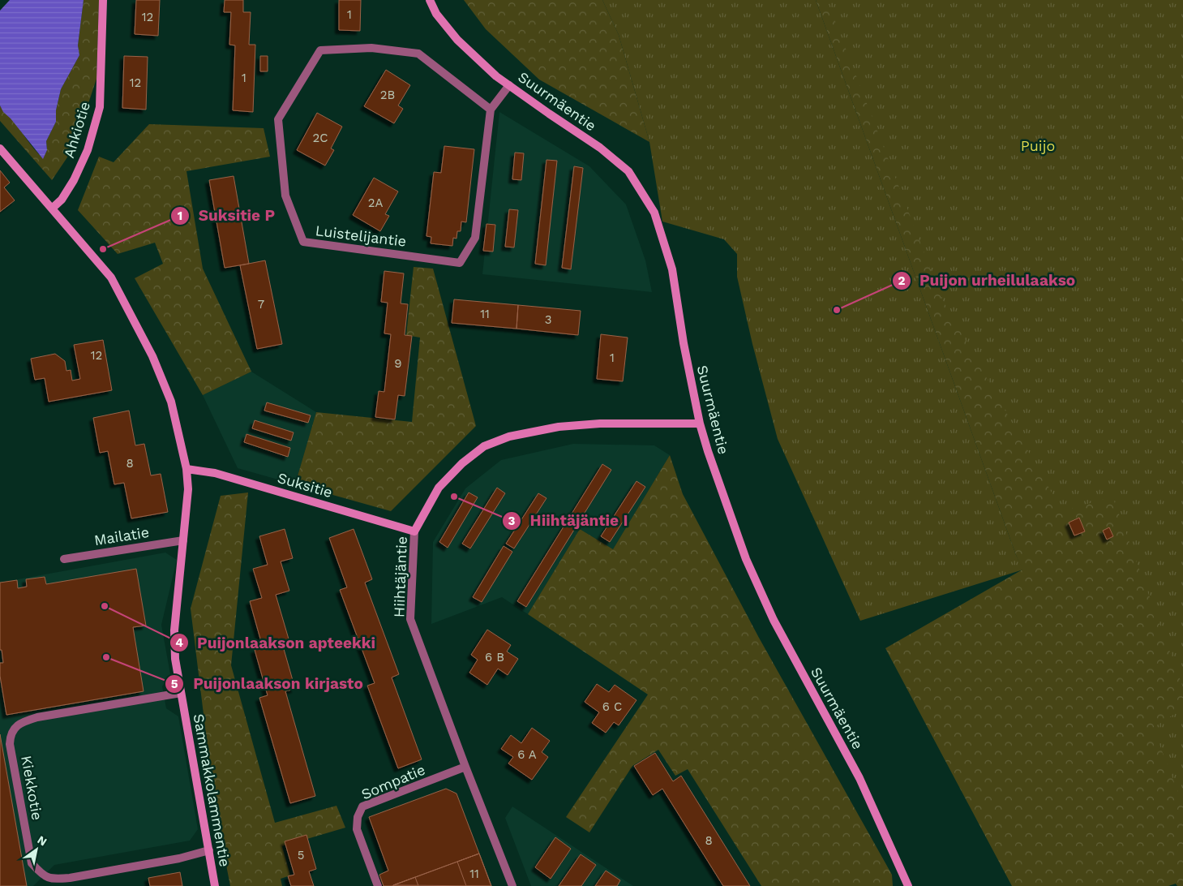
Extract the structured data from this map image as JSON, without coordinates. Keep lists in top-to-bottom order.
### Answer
{
  "streets": {
    "street": [
      "Suurmäentie",
      "Ahkiotie",
      "Luistelijantie",
      "Suksitie",
      "Mailatie",
      "Hiihtäjäntie",
      "Sompatie",
      "Kiekkotie",
      "Sammakkolammentie"
    ]
  },
  "crossings": [
    ["Suurmäentie", "Hiihtäjäntie"],
    ["Ahkiotie", "Sammakkolammentie"],
    ["Suksitie", "Hiihtäjäntie"],
    ["Suksitie", "Sammakkolammentie"],
    ["Mailatie", "Sammakkolammentie"],
    ["Hiihtäjäntie", "Sompatie"],
    ["Kiekkotie", "Sammakkolammentie"]
  ],
  "parks": ["Puijo"],
  "places": [
    "Suksitie P",
    "Puijon urheilulaakso",
    "Hiihtäjäntie I",
    "Puijonlaakson apteekki",
    "Puijonlaakson kirjasto"
  ],
  "house_numbers": [
    "1",
    "12",
    "1",
    "12",
    "2B",
    "2C",
    "2A",
    "7",
    "11",
    "3",
    "12",
    "1",
    "9",
    "8",
    "6 B",
    "6 C",
    "6 A",
    "8",
    "5",
    "11"
  ],
  "north": "top right"
}
